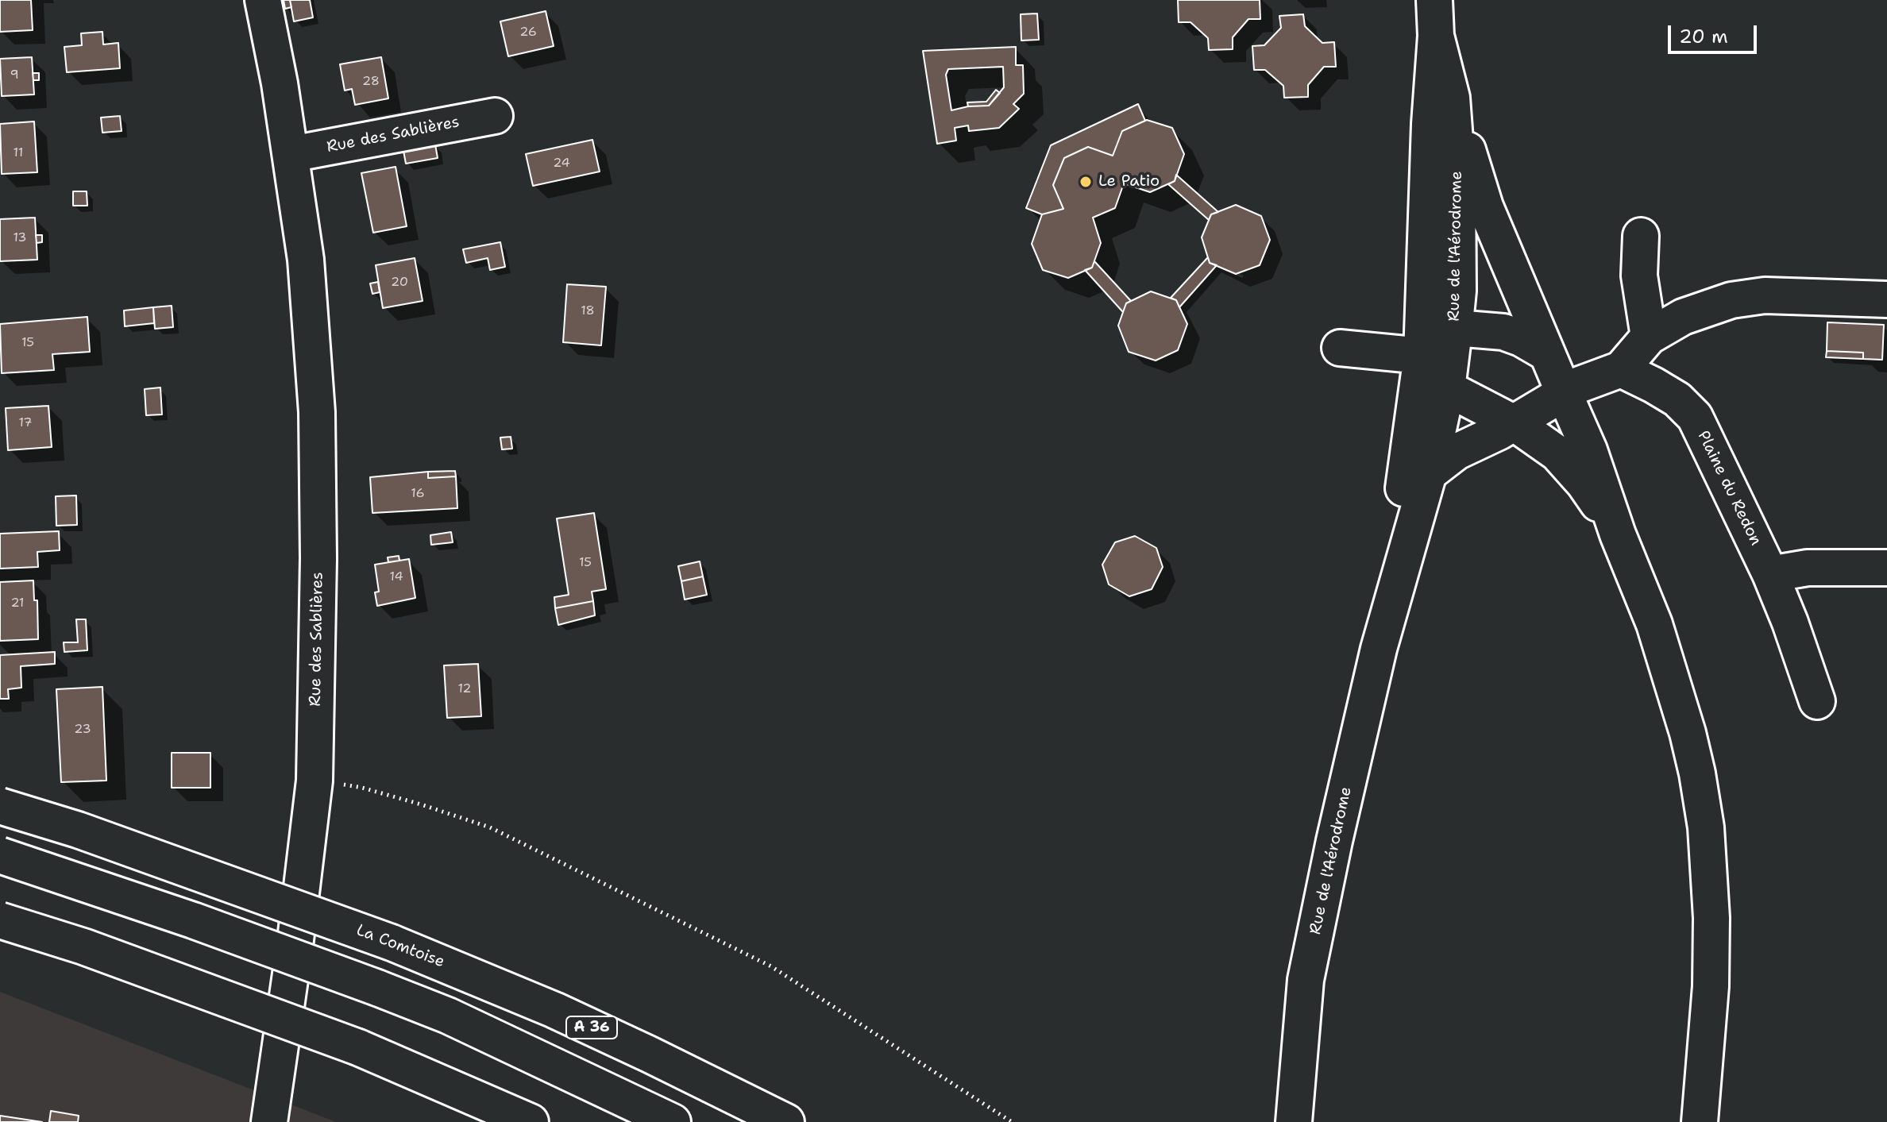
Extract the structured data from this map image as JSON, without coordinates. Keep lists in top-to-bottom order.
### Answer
{
  "streets": {
    "main road": [
      "Rue des Sablières",
      "Rue de l'Aérodrome",
      "Plaine du Redon",
      "La Comtoise",
      "A 36"
    ]
  },
  "places": ["Le Patio"],
  "house_numbers": [
    "26",
    "9",
    "28",
    "11",
    "24",
    "13",
    "20",
    "18",
    "15",
    "17",
    "16",
    "15",
    "14",
    "21",
    "12",
    "23"
  ],
  "scale_bar": "20 m"
}
